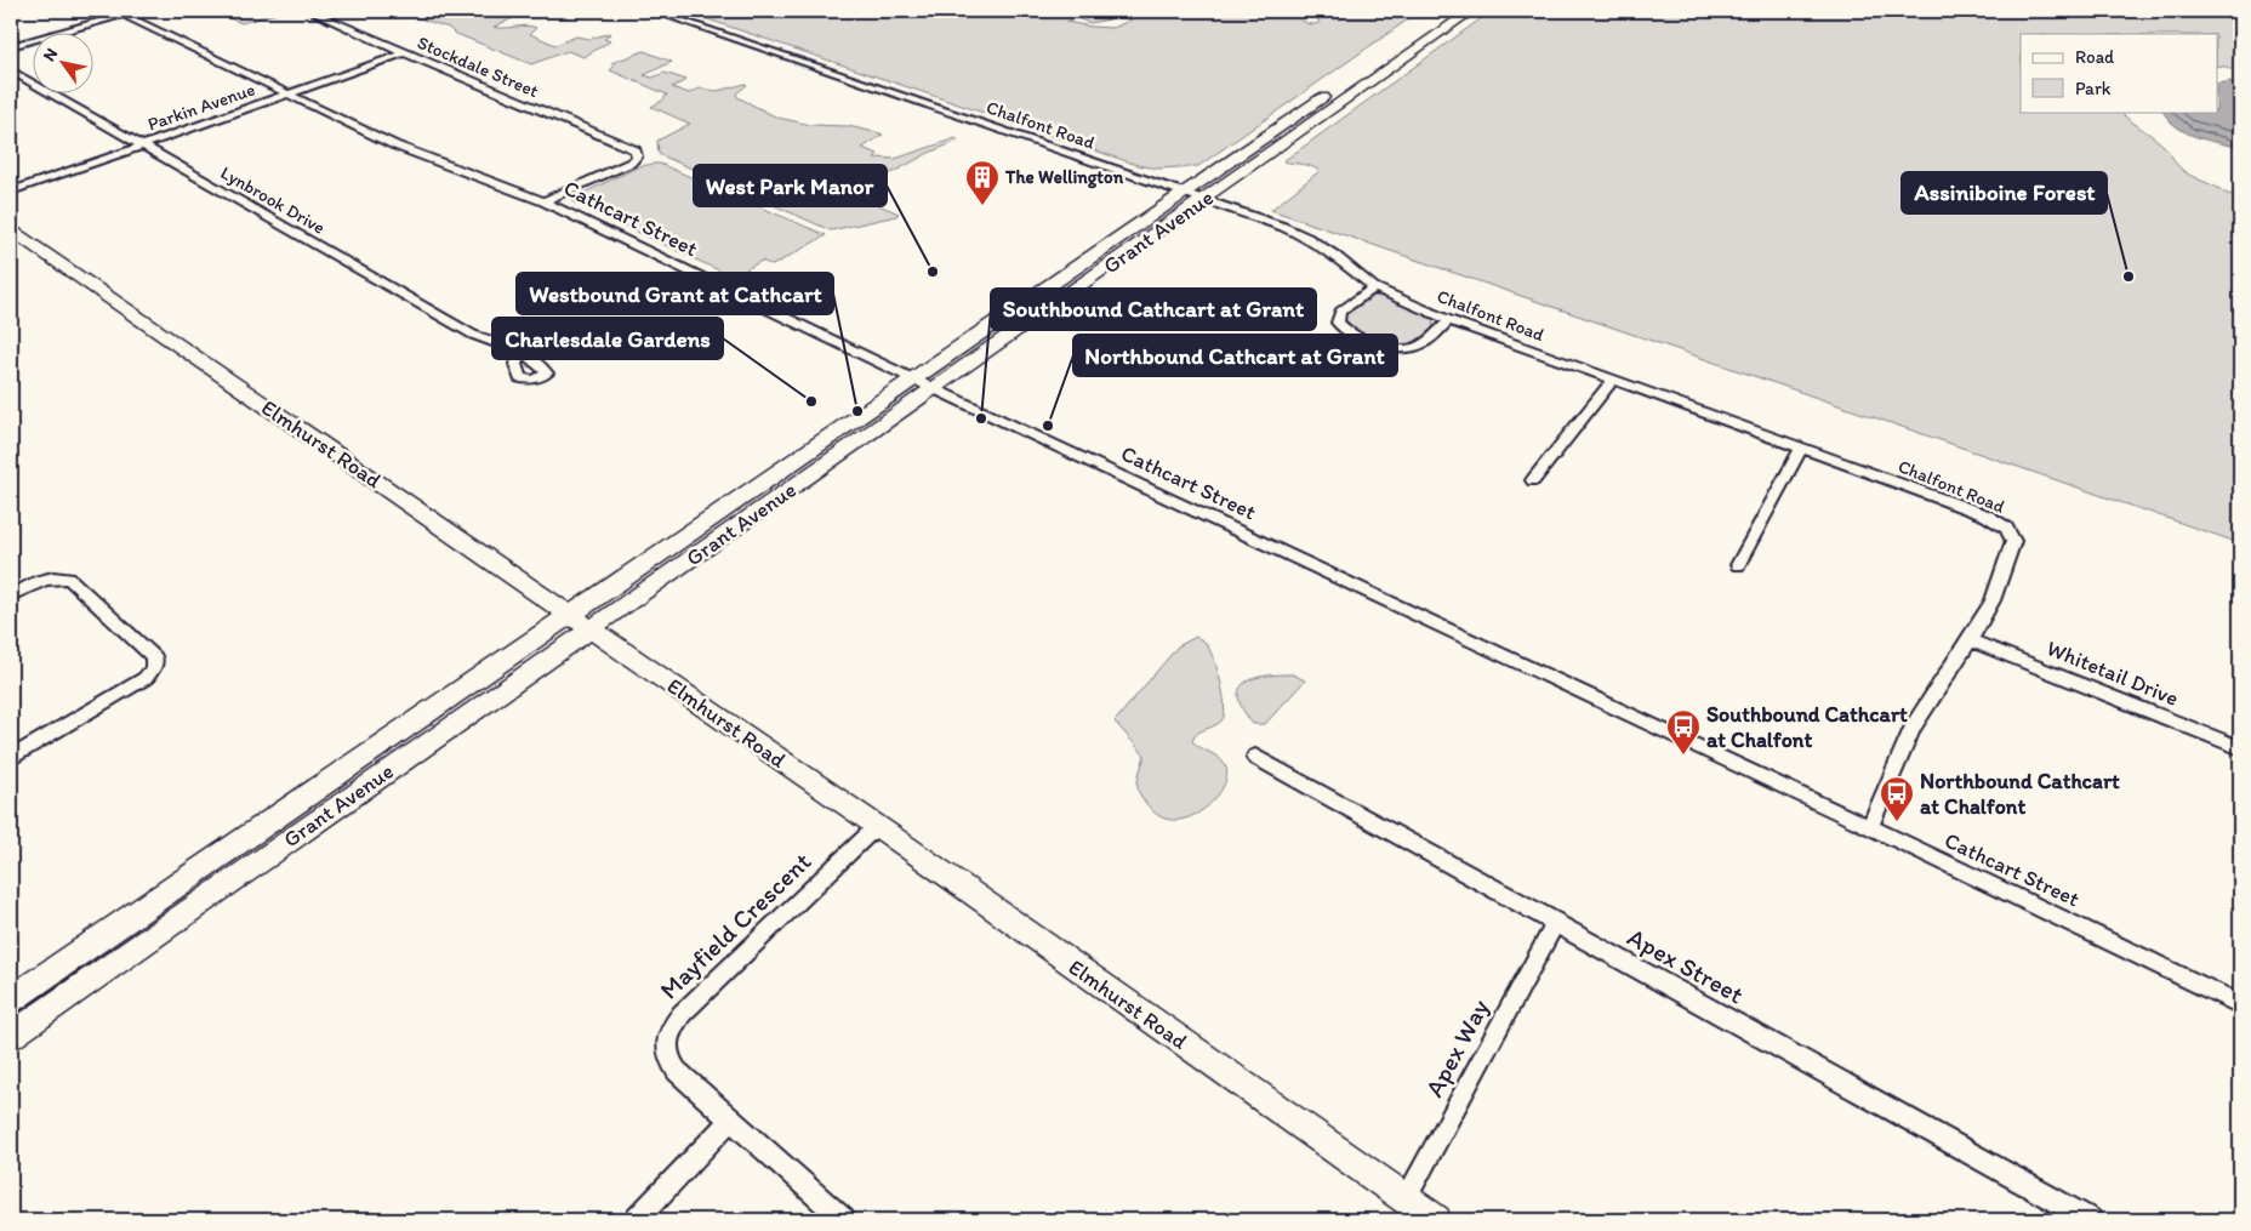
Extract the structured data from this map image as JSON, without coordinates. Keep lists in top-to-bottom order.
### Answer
{
  "streets": {
    "main road": ["Grant Avenue", "Elmhurst Road"],
    "street": [
      "Stockdale Street",
      "Parkin Avenue",
      "Chalfont Road",
      "Lynbrook Drive",
      "Cathcart Street",
      "Whitetail Drive",
      "Mayfield Crescent",
      "Apex Street",
      "Apex Way"
    ]
  },
  "crossings": [
    ["Stockdale Street", "Parkin Avenue"],
    ["Stockdale Street", "Cathcart Street"],
    ["Parkin Avenue", "Lynbrook Drive"],
    ["Parkin Avenue", "Cathcart Street"],
    ["Chalfont Road", "Cathcart Street"],
    ["Chalfont Road", "Grant Avenue"],
    ["Chalfont Road", "Whitetail Drive"],
    ["Cathcart Street", "Grant Avenue"],
    ["Grant Avenue", "Elmhurst Road"],
    ["Elmhurst Road", "Mayfield Crescent"],
    ["Elmhurst Road", "Apex Way"],
    ["Apex Street", "Apex Way"]
  ],
  "places": {
    "building": ["The Wellington"],
    "other": [
      "West Park Manor",
      "Assiniboine Forest",
      "Charlesdale Gardens",
      "Westbound Grant at Cathcart",
      "Southbound Cathcart at Grant",
      "Northbound Cathcart at Grant"
    ],
    "bus stop": ["Southbound Cathcart at Chalfont", "Northbound Cathcart at Chalfont"]
  },
  "legend": ["Road", "Park"],
  "north": "top left"
}
